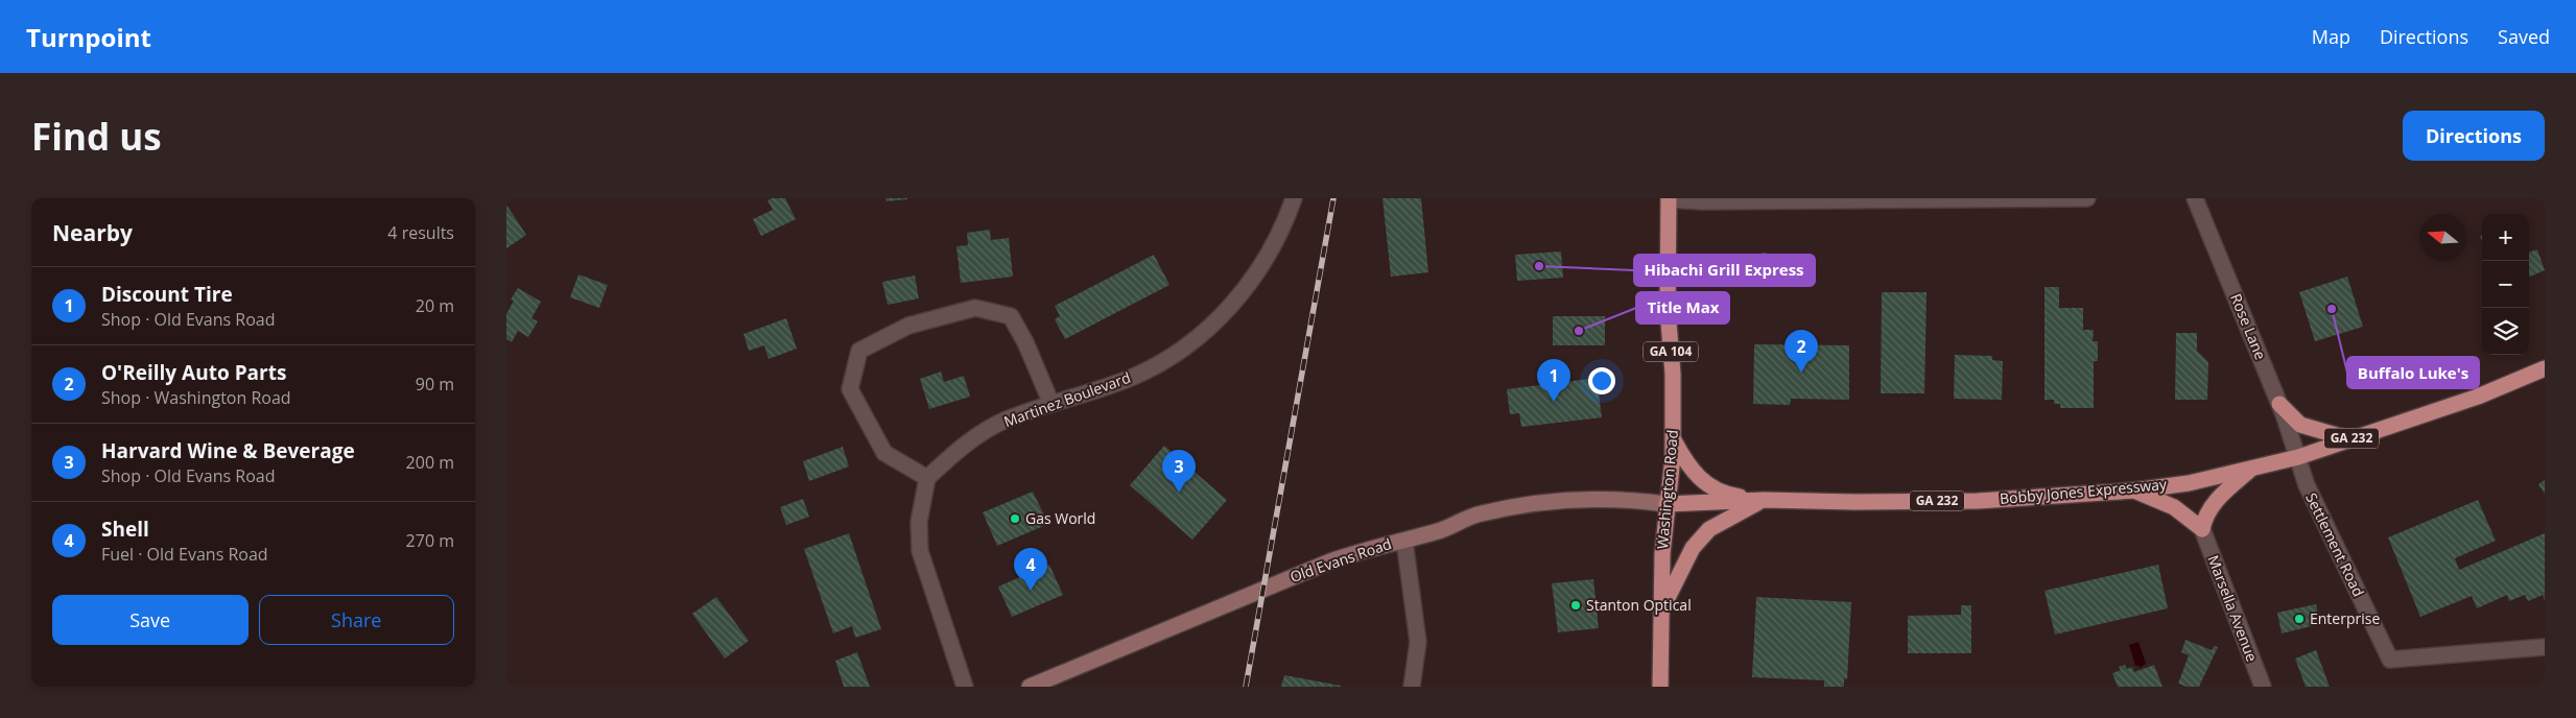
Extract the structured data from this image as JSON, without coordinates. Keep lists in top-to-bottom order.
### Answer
{
  "streets": {
    "main road": [
      "GA 104",
      "GA 232",
      "Washington Road",
      "Bobby Jones Expressway"
    ],
    "street": [
      "Rose Lane",
      "Martinez Boulevard",
      "Settlement Road",
      "Old Evans Road",
      "Marsella Avenue"
    ]
  },
  "crossings": [
    ["Rose Lane", "Bobby Jones Expressway"],
    ["Rose Lane", "Settlement Road"],
    ["Washington Road", "Bobby Jones Expressway"],
    ["Washington Road", "Old Evans Road"],
    ["Bobby Jones Expressway", "Settlement Road"],
    ["Bobby Jones Expressway", "Old Evans Road"]
  ],
  "places": [
    "Hibachi Grill Express",
    "Buffalo Luke's",
    "Title Max",
    "Gas World",
    "Stanton Optical",
    "Enterprise"
  ],
  "north": "left",
  "page": {
    "header": "Turnpoint",
    "nav": ["Map", "Directions", "Saved"],
    "buttons": [
      "Directions",
      ["Save", "Share"]
    ],
    "title": "Find us",
    "heading": ["Nearby", "4 results"],
    "map_buttons": ["+", "−"],
    "list": [
      {
        "mark": "1",
        "name": "Discount Tire",
        "note": "Shop · Old Evans Road",
        "value": "20 m"
      },
      {
        "mark": "2",
        "name": "O'Reilly Auto Parts",
        "note": "Shop · Washington Road",
        "value": "90 m"
      },
      {
        "mark": "3",
        "name": "Harvard Wine & Beverage",
        "note": "Shop · Old Evans Road",
        "value": "200 m"
      },
      {
        "mark": "4",
        "name": "Shell",
        "note": "Fuel · Old Evans Road",
        "value": "270 m"
      }
    ],
    "pins": [
      "2",
      "1",
      "3",
      "4"
    ]
  }
}
